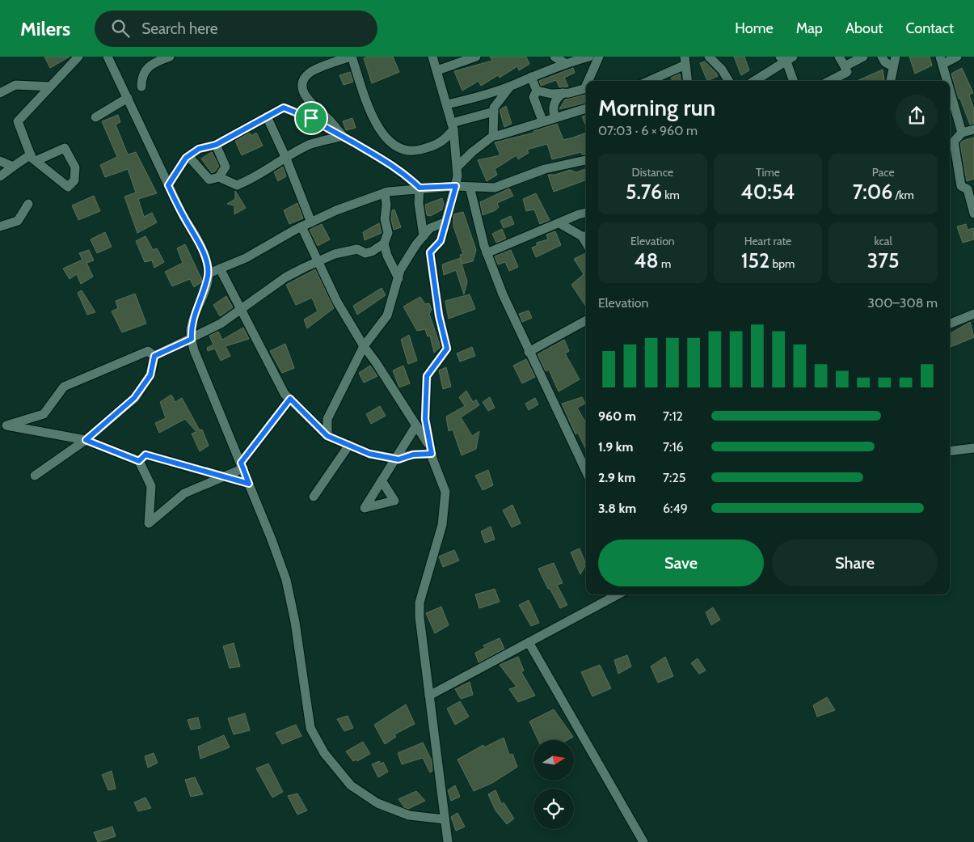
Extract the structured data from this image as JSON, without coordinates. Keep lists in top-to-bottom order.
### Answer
{
  "north": "right",
  "page": {
    "header": "Milers",
    "search": "Search here",
    "nav": [
      "Home",
      "Map",
      "About",
      "Contact"
    ],
    "heading": ["Morning run", "07:03 · 6 × 960 m"],
    "stats": [
      ["Distance", "5.76 km"],
      ["Time", "40:54"],
      ["Pace", "7:06 /km"],
      ["Elevation", "48 m"],
      ["Heart rate", "152 bpm"],
      ["kcal", "375"]
    ],
    "chart": ["Elevation", "300–308 m"],
    "list": [
      {
        "name": "960 m",
        "note": "7:12"
      },
      {
        "name": "1.9 km",
        "note": "7:16"
      },
      {
        "name": "2.9 km",
        "note": "7:25"
      },
      {
        "name": "3.8 km",
        "note": "6:49"
      }
    ],
    "buttons": ["Save", "Share"]
  }
}
